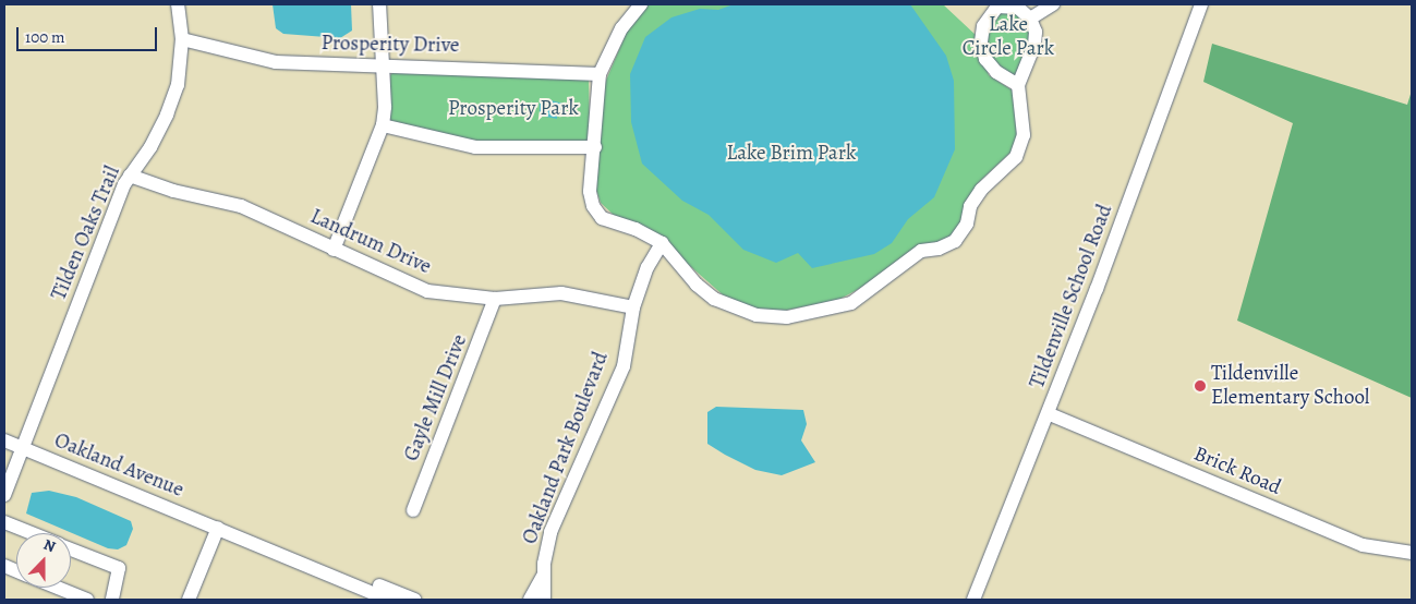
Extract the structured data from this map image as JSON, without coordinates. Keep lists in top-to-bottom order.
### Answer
{
  "streets": {
    "street": [
      "Prosperity Drive",
      "Tilden Oaks Trail",
      "Landrum Drive",
      "Tildenville School Road",
      "Gayle Mill Drive",
      "Oakland Park Boulevard",
      "Oakland Avenue",
      "Brick Road"
    ]
  },
  "crossings": [
    ["Prosperity Drive", "Tilden Oaks Trail"],
    ["Tilden Oaks Trail", "Landrum Drive"],
    ["Tilden Oaks Trail", "Oakland Avenue"],
    ["Landrum Drive", "Gayle Mill Drive"],
    ["Landrum Drive", "Oakland Park Boulevard"],
    ["Tildenville School Road", "Brick Road"]
  ],
  "parks": ["Lake Circle Park", "Prosperity Park", "Lake Brim Park"],
  "places": ["Tildenville Elementary School"],
  "scale_bar": "100 m",
  "north": "top"
}
